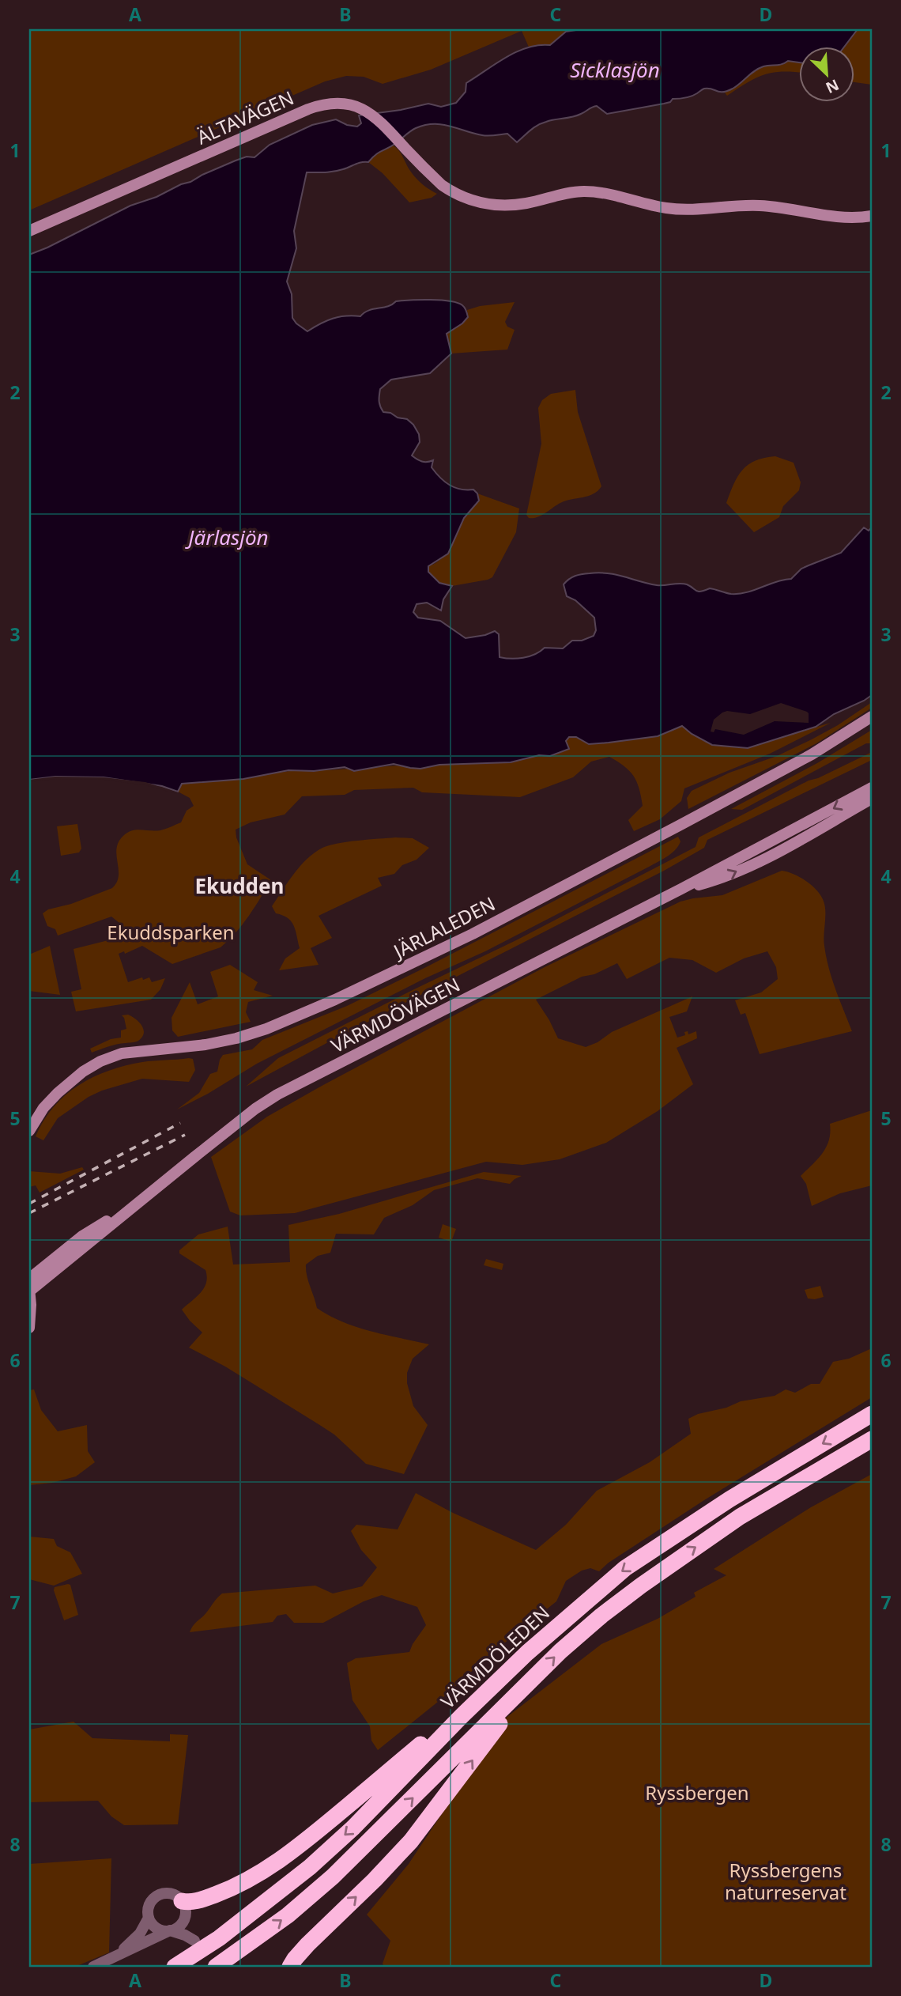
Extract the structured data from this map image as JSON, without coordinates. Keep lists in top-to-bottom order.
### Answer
{
  "streets": {
    "highway": ["VÄRMDÖLEDEN"],
    "main road": ["ÄLTAVÄGEN", "JÄRLALEDEN", "VÄRMDÖVÄGEN"]
  },
  "districts": ["Ekudden"],
  "water": ["Sicklasjön", "Järlasjön"],
  "parks": ["Ekuddsparken", "Ryssbergen", "Ryssbergens naturreservat"],
  "north": "bottom right",
  "grid": {
    "columns": [
      "A",
      "B",
      "C",
      "D"
    ],
    "rows": [
      "1",
      "2",
      "3",
      "4",
      "5",
      "6",
      "7",
      "8"
    ]
  }
}
